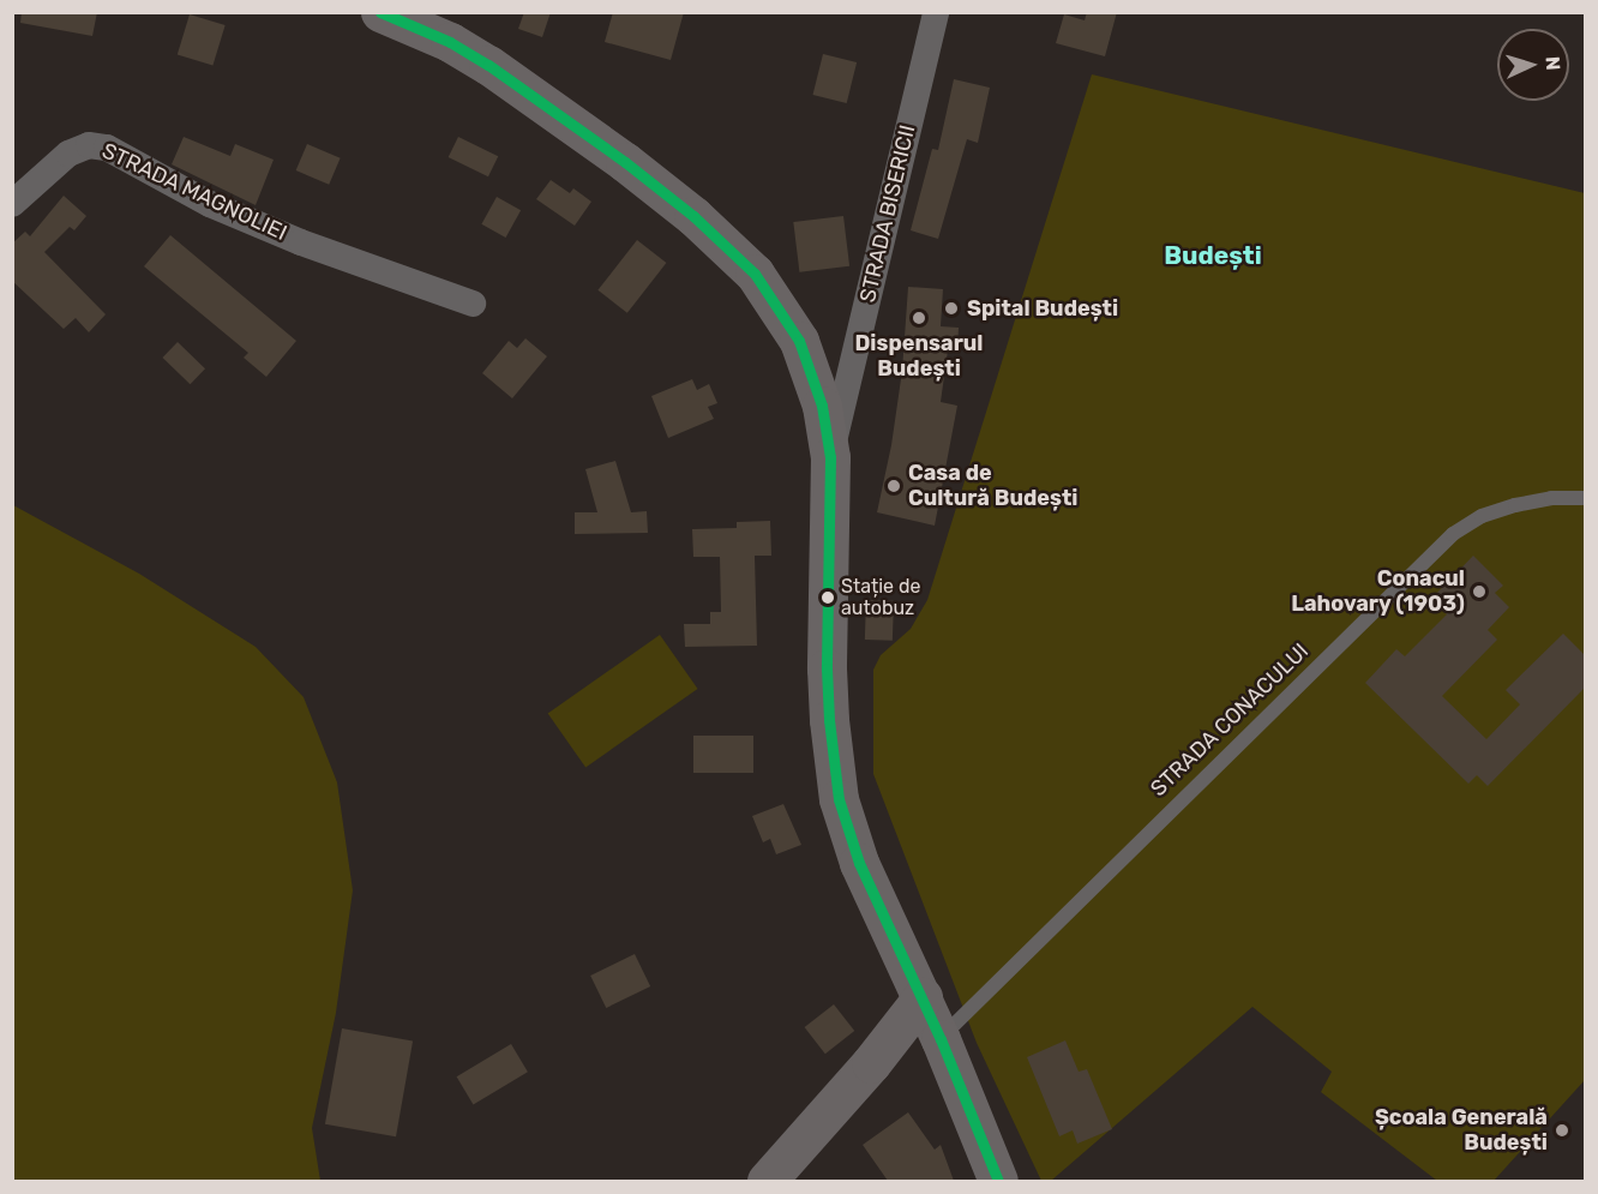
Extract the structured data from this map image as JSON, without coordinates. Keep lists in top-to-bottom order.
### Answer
{
  "streets": {
    "street": ["STRADA MAGNOLIEI", "STRADA BISERICII"],
    "lane": ["STRADA CONACULUI"]
  },
  "districts": ["Budești"],
  "places": [
    "Spital Budești",
    "Dispensarul Budești",
    "Casa de Cultură Budești",
    "Conacul Lahovary (1903)",
    "Stație de autobuz",
    "Școala Generală Budești"
  ],
  "north": "right"
}
